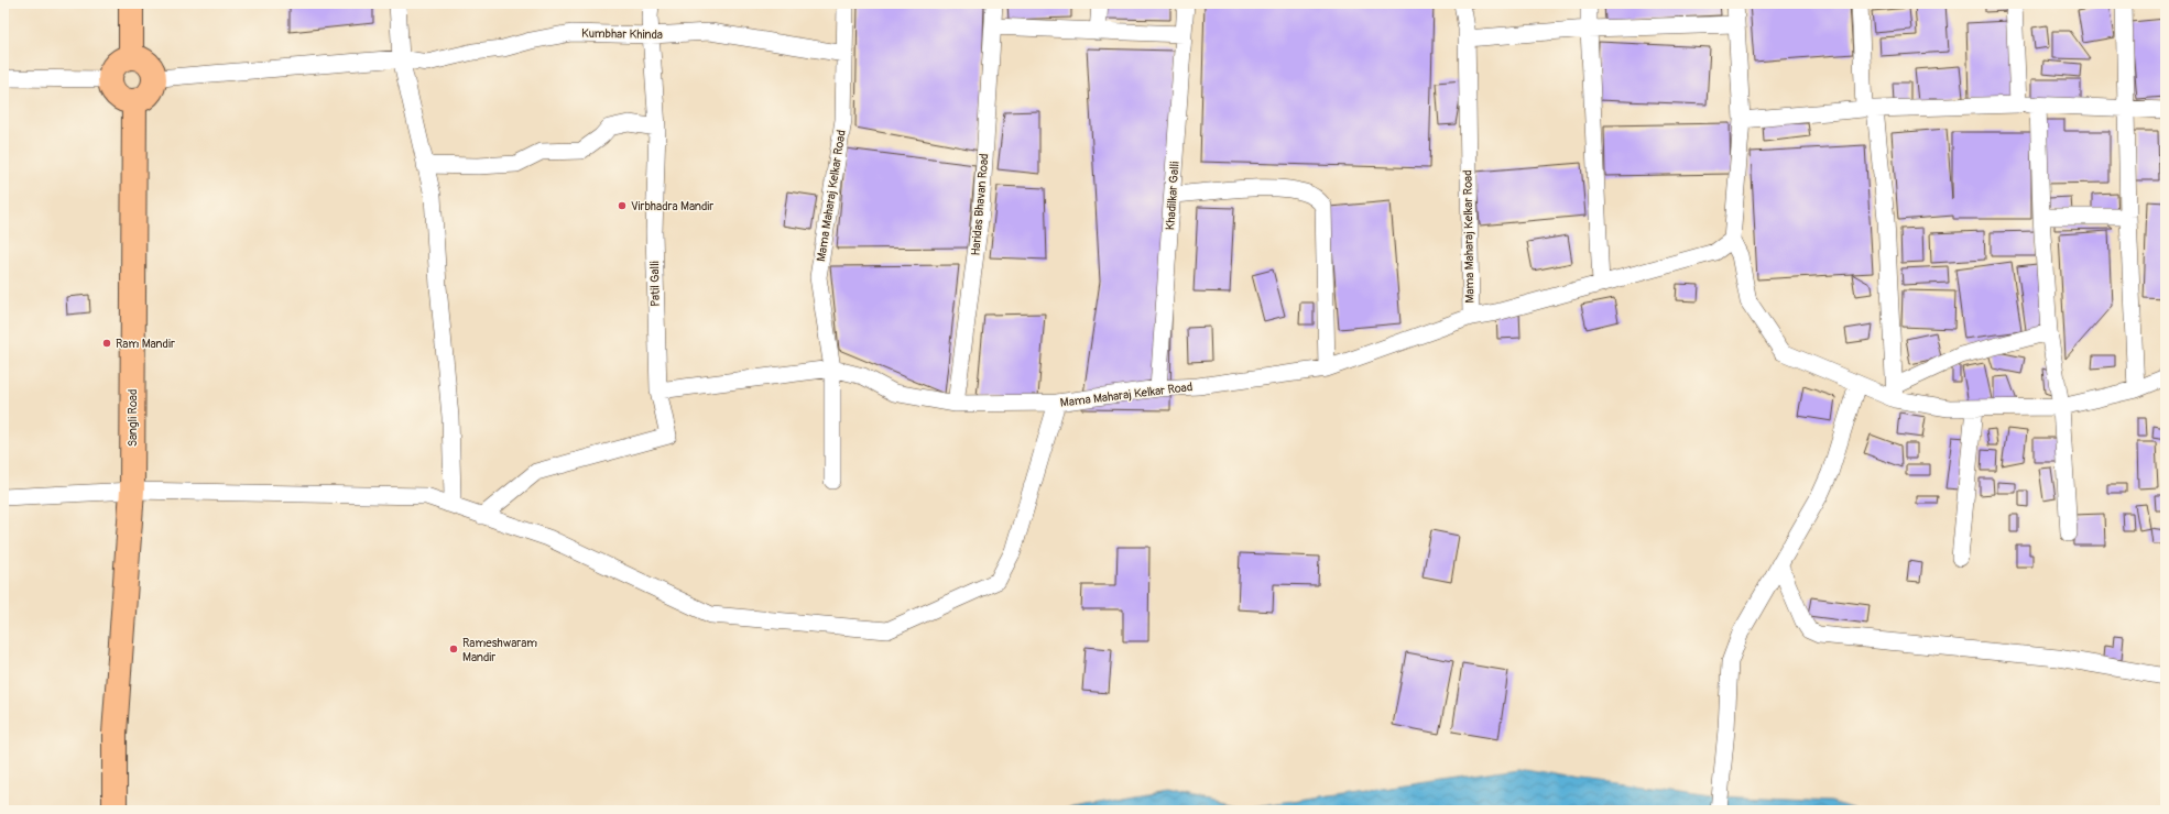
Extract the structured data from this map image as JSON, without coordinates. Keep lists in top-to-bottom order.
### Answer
{
  "streets": {
    "highway": ["Sangli Road"],
    "street": [
      "Kumbhar Khinda",
      "Mama Maharaj Kelkar Road",
      "Khadilkar Galli",
      "Haridas Bhavan Road",
      "Patil Galli"
    ]
  },
  "crossings": [
    ["Kumbhar Khinda", "Mama Maharaj Kelkar Road"],
    ["Kumbhar Khinda", "Patil Galli"],
    ["Kumbhar Khinda", "Sangli Road"],
    ["Mama Maharaj Kelkar Road", "Khadilkar Galli"],
    ["Mama Maharaj Kelkar Road", "Haridas Bhavan Road"]
  ],
  "places": ["Virbhadra Mandir", "Ram Mandir", "Rameshwaram Mandir"]
}
